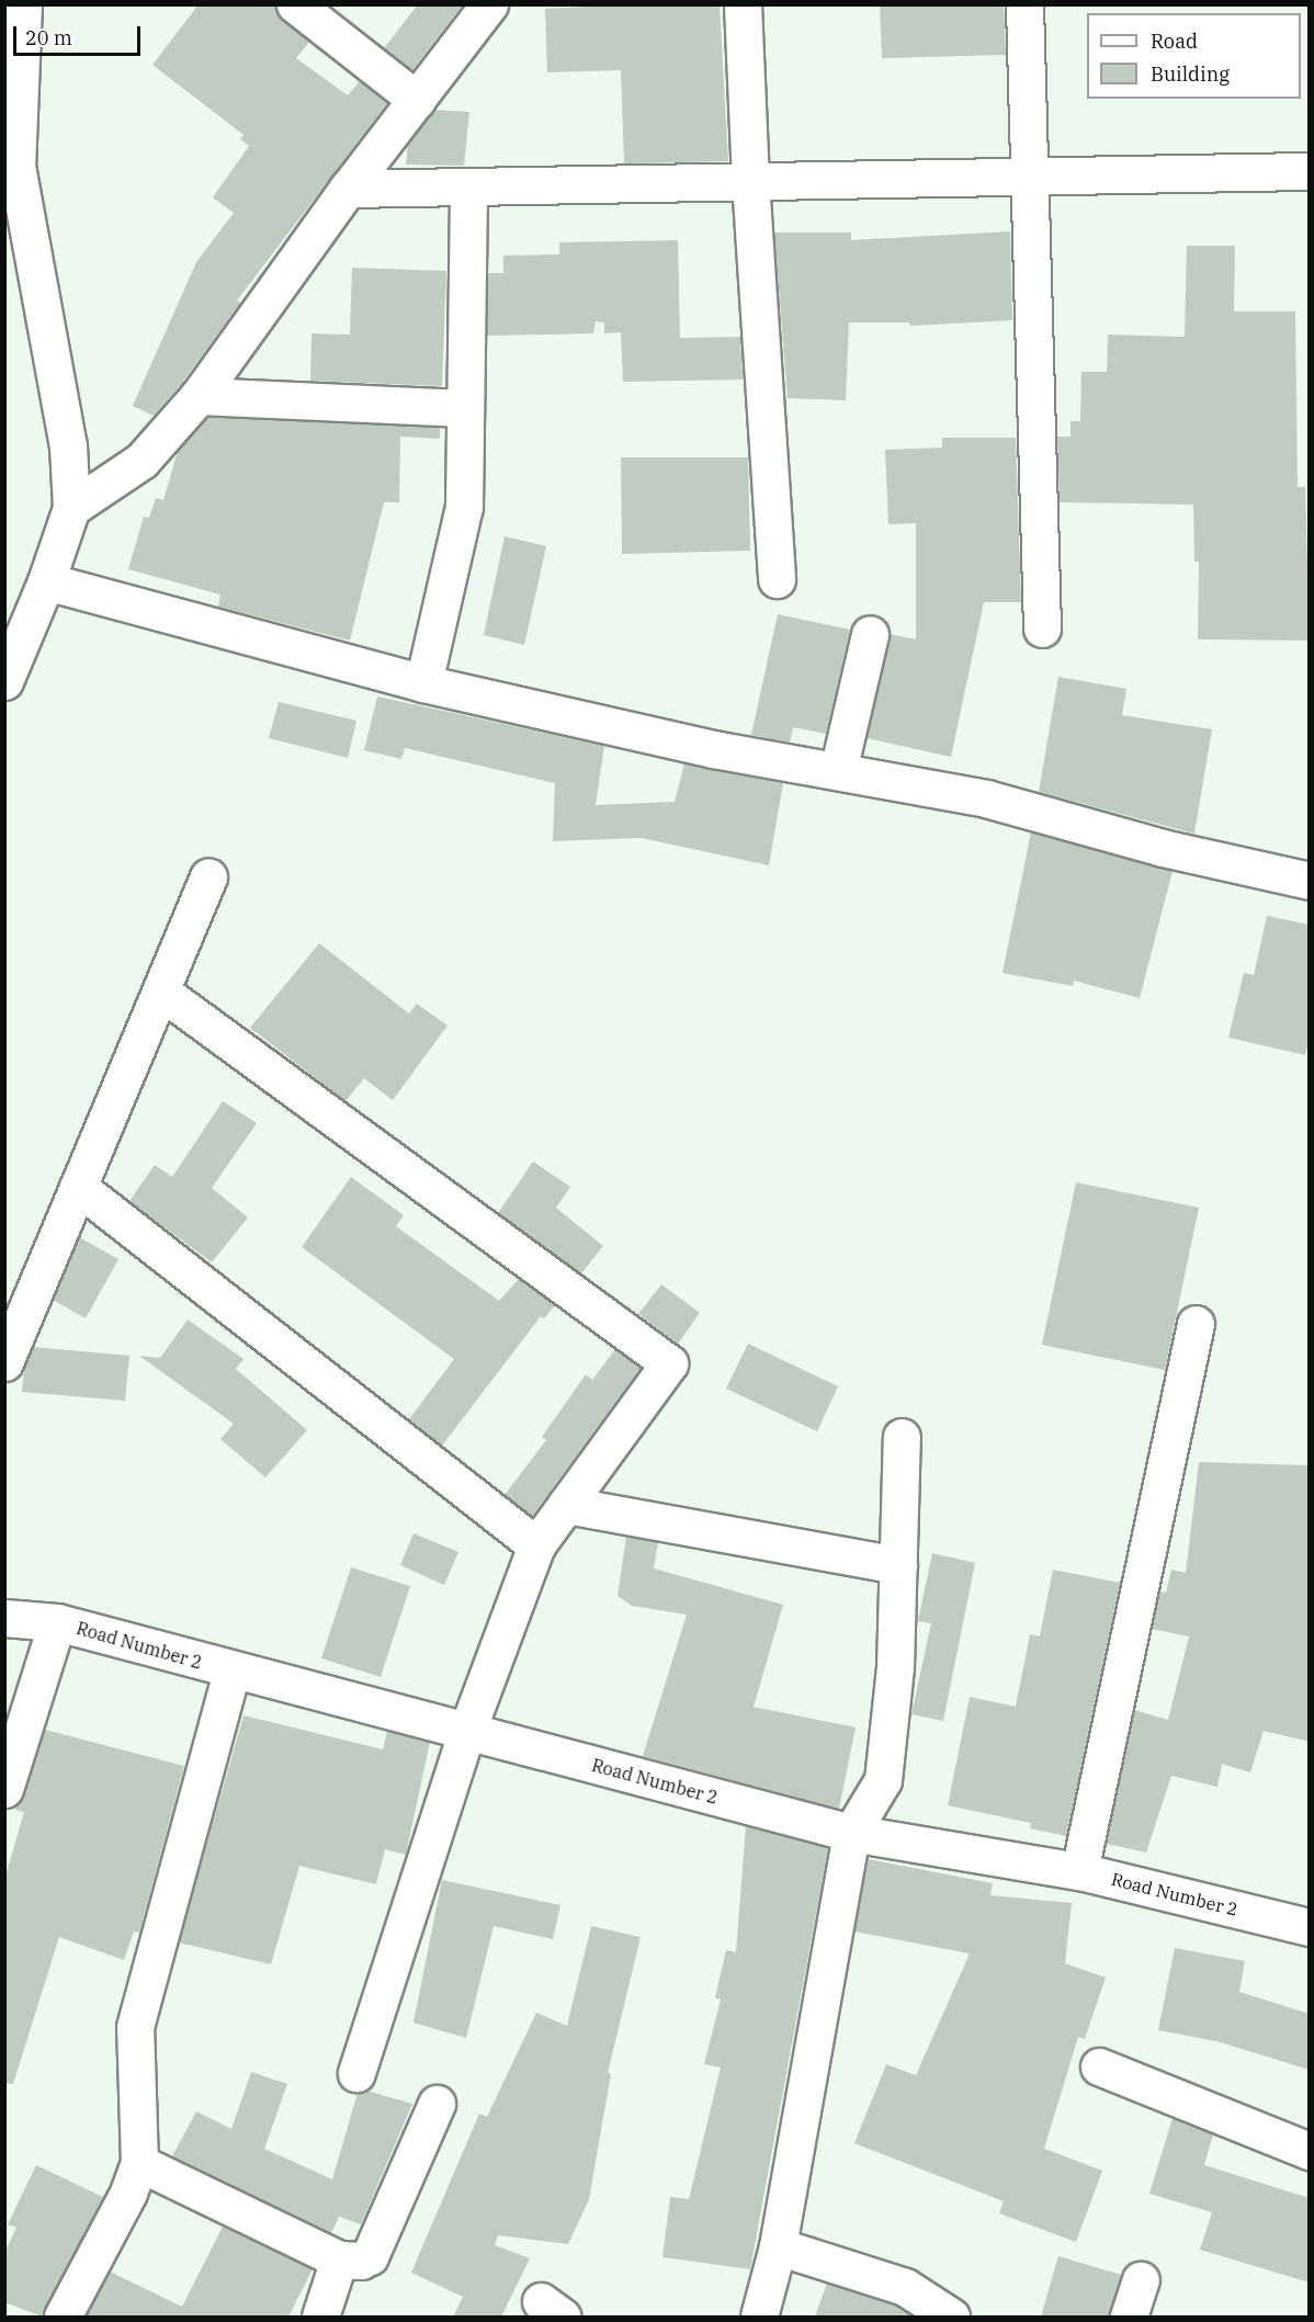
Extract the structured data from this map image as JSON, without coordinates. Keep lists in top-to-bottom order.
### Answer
{
  "streets": {
    "street": ["Road Number 2"]
  },
  "legend": ["Road", "Building"],
  "scale_bar": "20 m"
}
